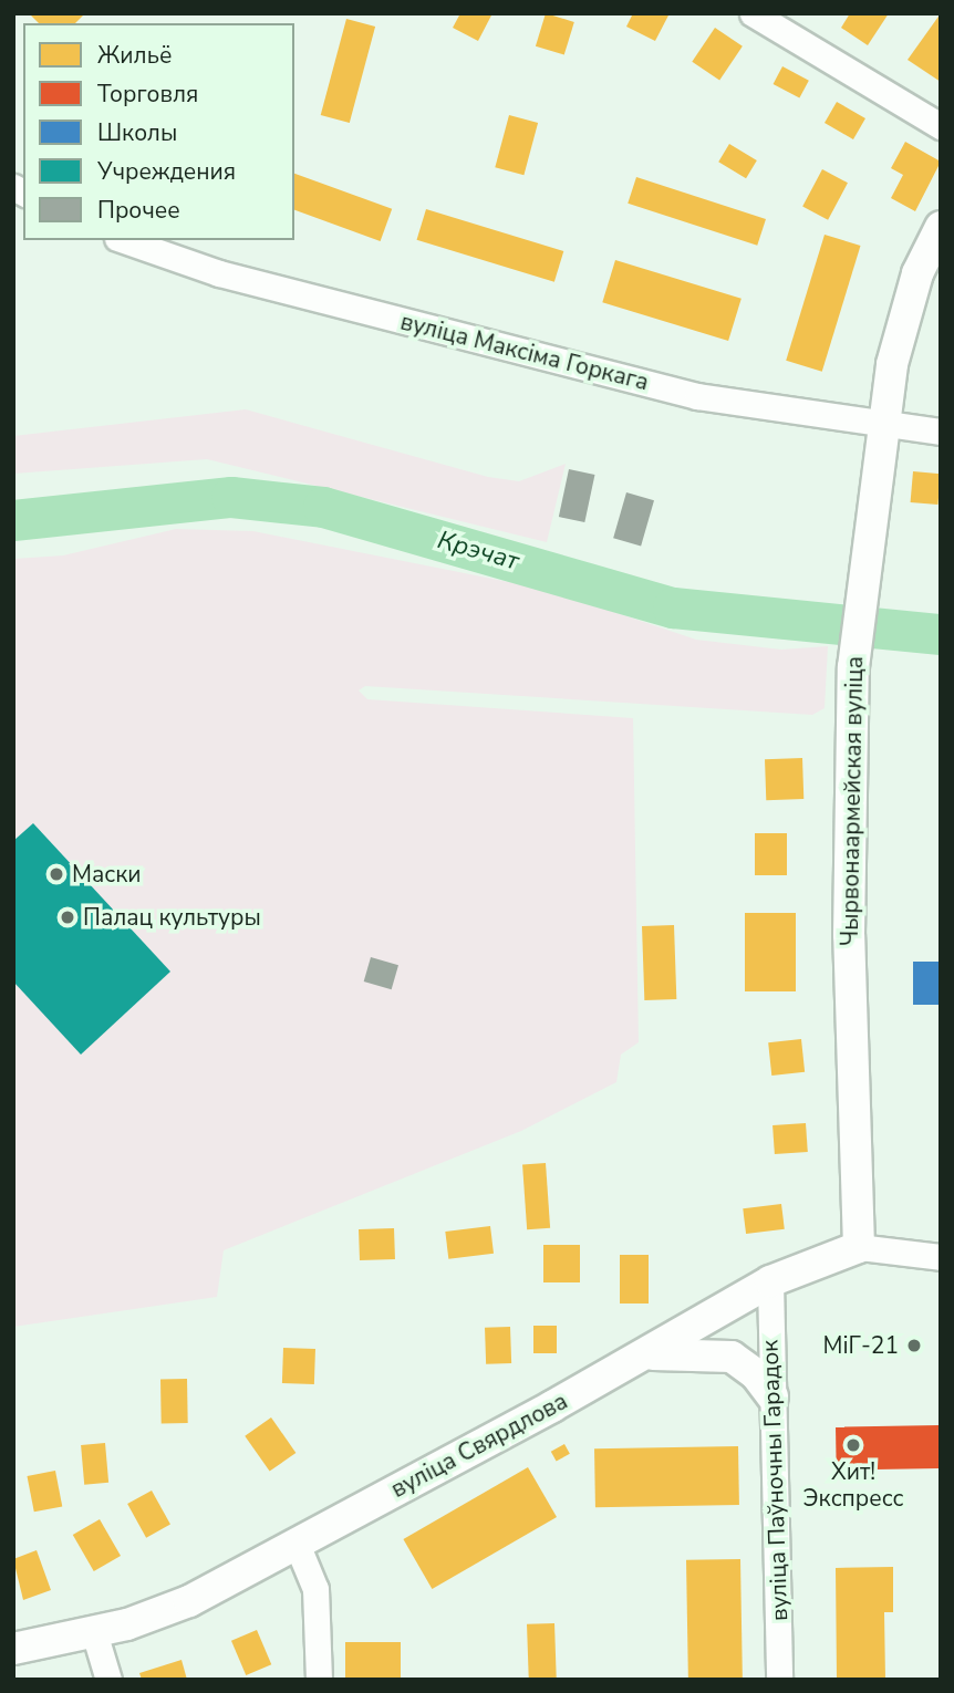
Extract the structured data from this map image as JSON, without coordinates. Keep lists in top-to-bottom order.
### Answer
{
  "streets": {
    "main road": ["Чырвонаармейская вуліца", "вуліца Свярдлова"],
    "street": ["вуліца Максіма Горкага", "вуліца Паўночны Гарадок"]
  },
  "crossings": [
    ["вуліца Максіма Горкага", "Чырвонаармейская вуліца"],
    ["Чырвонаармейская вуліца", "вуліца Свярдлова"],
    ["вуліца Свярдлова", "вуліца Паўночны Гарадок"]
  ],
  "water": ["Крэчат"],
  "places": [
    "Маски",
    "Палац культуры",
    "МіГ-21",
    "Хит! Экспресс"
  ],
  "legend": [
    "Жильё",
    "Торговля",
    "Школы",
    "Учреждения",
    "Прочее"
  ]
}
